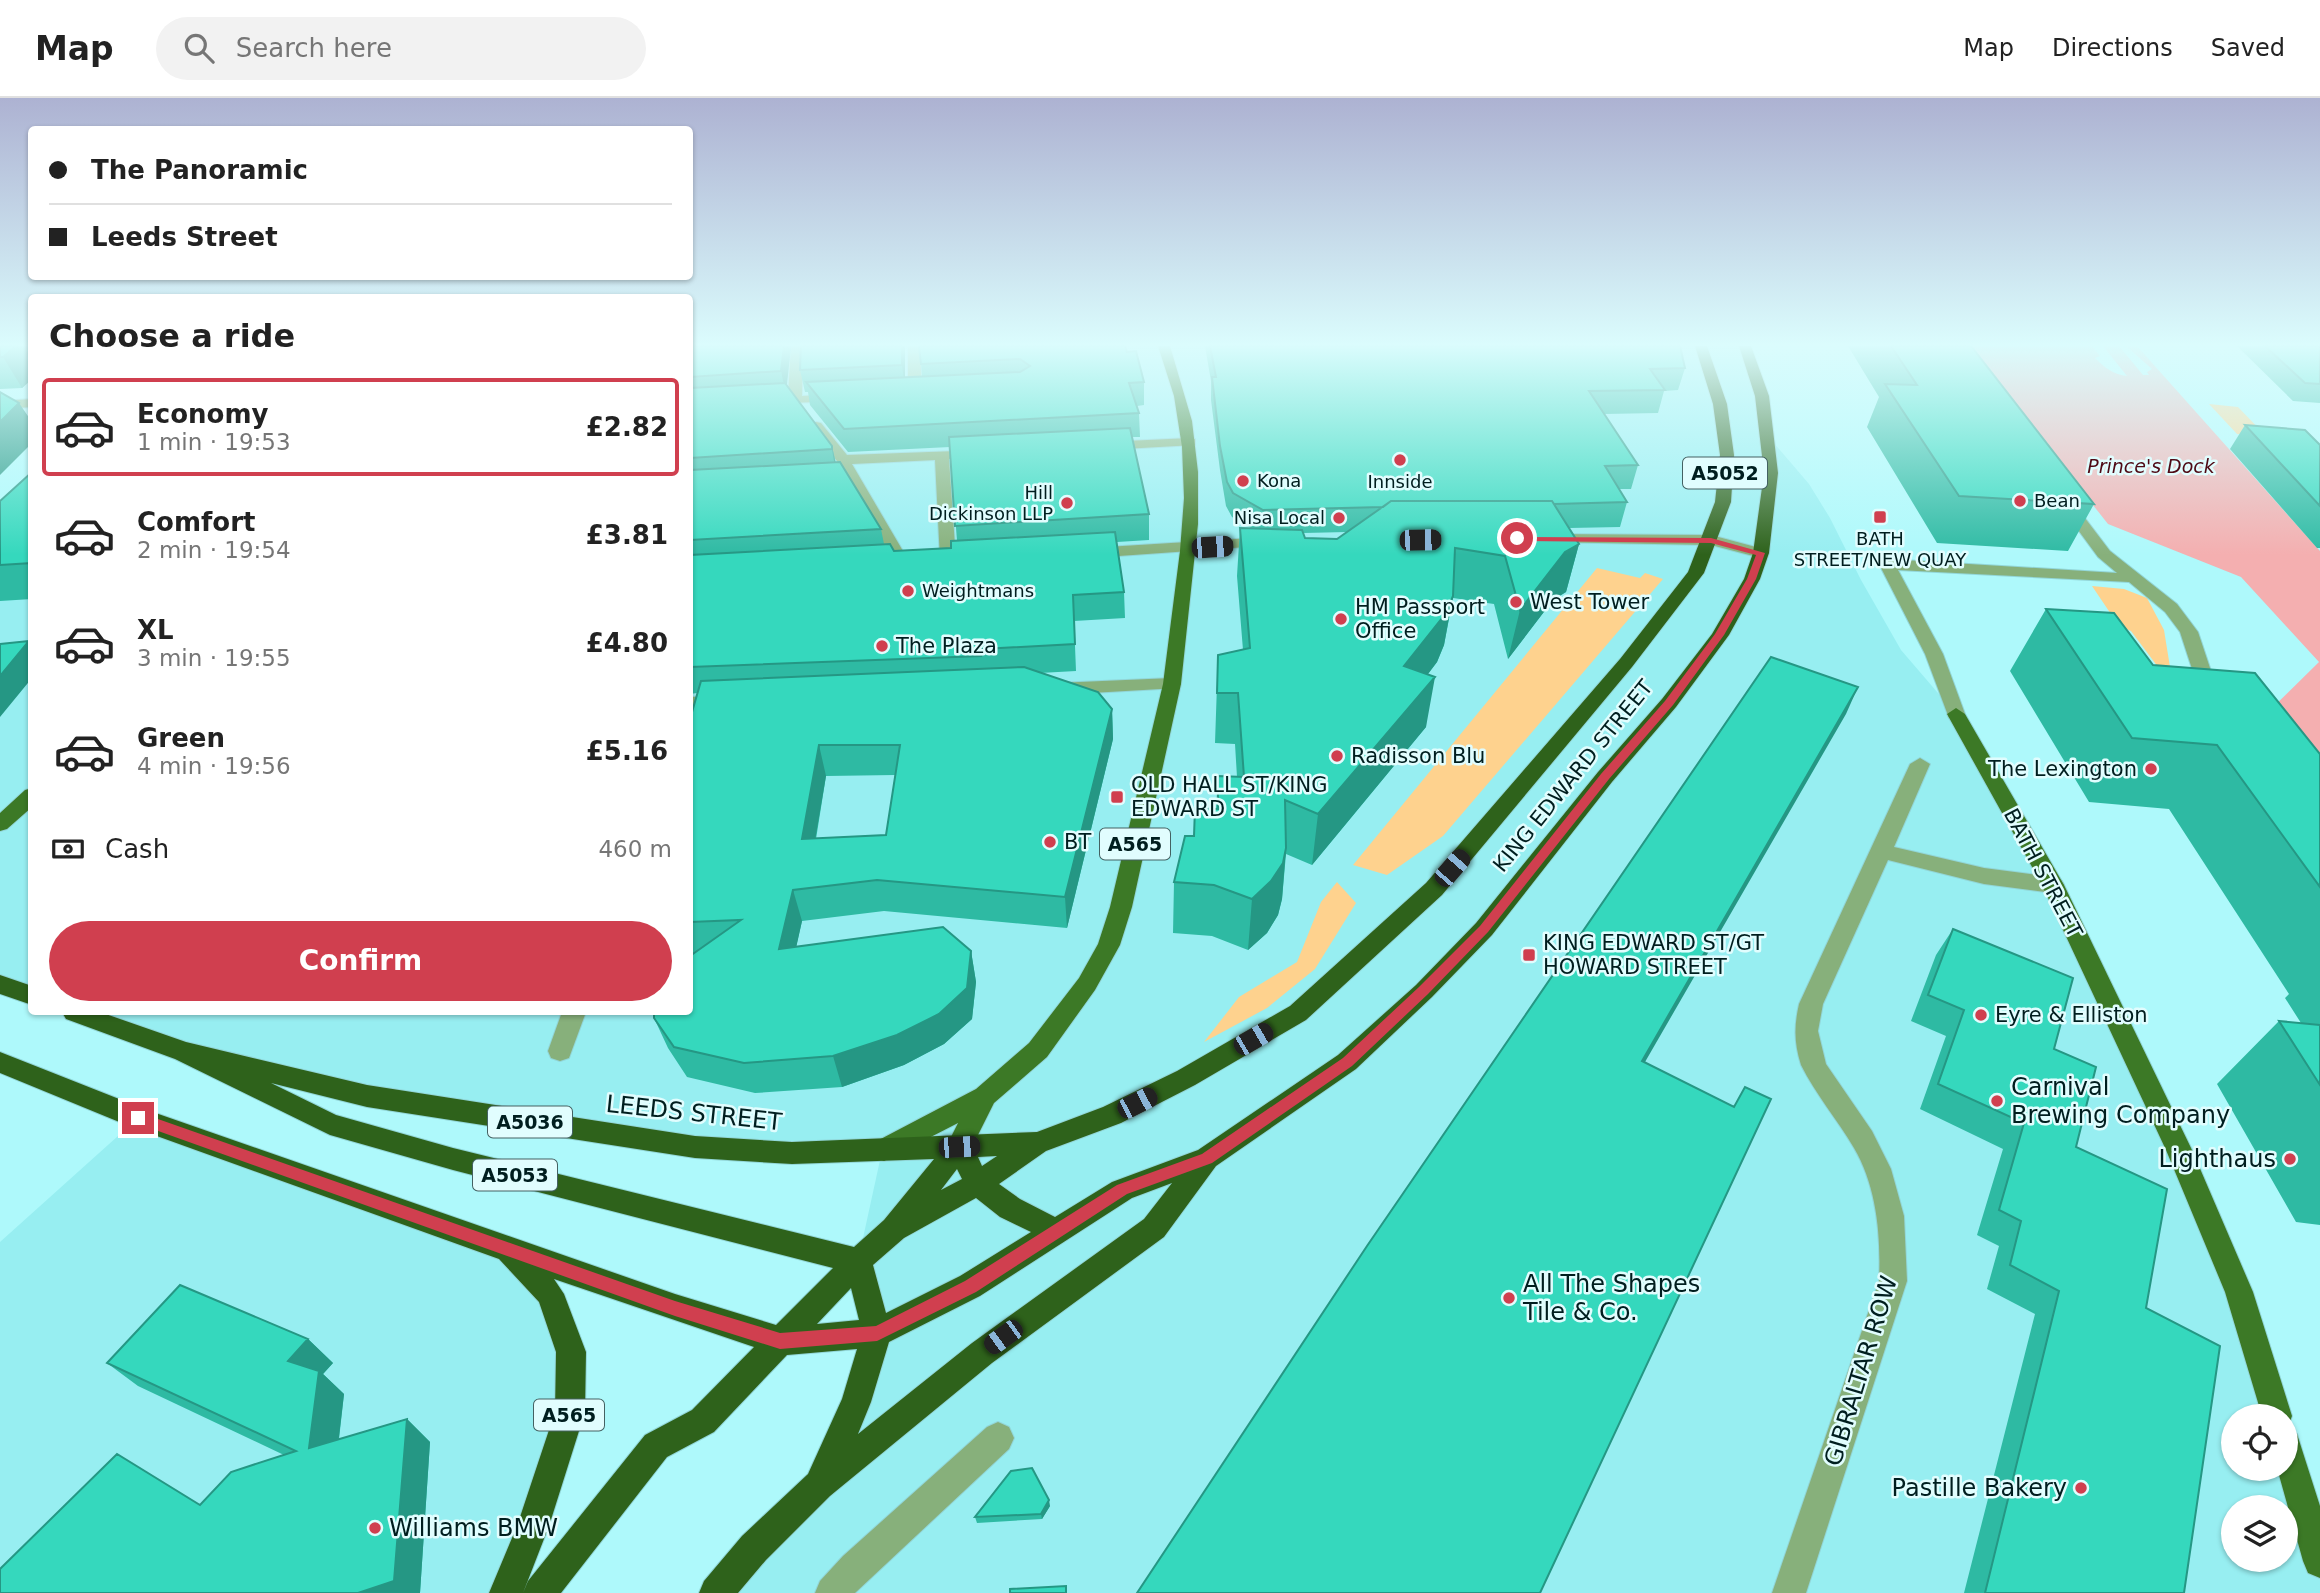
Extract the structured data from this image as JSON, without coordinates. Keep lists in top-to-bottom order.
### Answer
{
  "streets": {
    "highway": [
      "A5052",
      "KING EDWARD STREET",
      "A565",
      "LEEDS STREET",
      "A5036",
      "A5053"
    ],
    "main road": ["BATH STREET"],
    "street": ["GIBRALTAR ROW"]
  },
  "crossings": [
    ["KING EDWARD STREET", "LEEDS STREET"],
    ["A565", "LEEDS STREET"]
  ],
  "water": ["Prince's Dock"],
  "places": {
    "other": [
      "Innside",
      "Kona",
      "Bean",
      "Hill Dickinson LLP",
      "Nisa Local",
      "Weightmans",
      "West Tower",
      "HM Passport Office",
      "The Plaza",
      "Radisson Blu",
      "The Lexington",
      "BT",
      "Eyre & Elliston",
      "Carnival Brewing Company",
      "Lighthaus",
      "All The Shapes Tile & Co.",
      "Pastille Bakery",
      "Williams BMW"
    ],
    "transit": ["BATH STREET/NEW QUAY", "OLD HALL ST/KING EDWARD ST", "KING EDWARD ST/GT HOWARD STREET"]
  },
  "page": {
    "header": "Map",
    "search": "Search here",
    "nav": ["Map", "Directions", "Saved"],
    "banner": ["The Panoramic", "Leeds Street"],
    "heading": "Choose a ride",
    "list": [
      {
        "name": "Economy",
        "note": "1 min · 19:53",
        "value": "£2.82"
      },
      {
        "name": "Comfort",
        "note": "2 min · 19:54",
        "value": "£3.81"
      },
      {
        "name": "XL",
        "note": "3 min · 19:55",
        "value": "£4.80"
      },
      {
        "name": "Green",
        "note": "4 min · 19:56",
        "value": "£5.16"
      }
    ],
    "pay": ["Cash", "460 m"],
    "buttons": "Confirm"
  }
}
